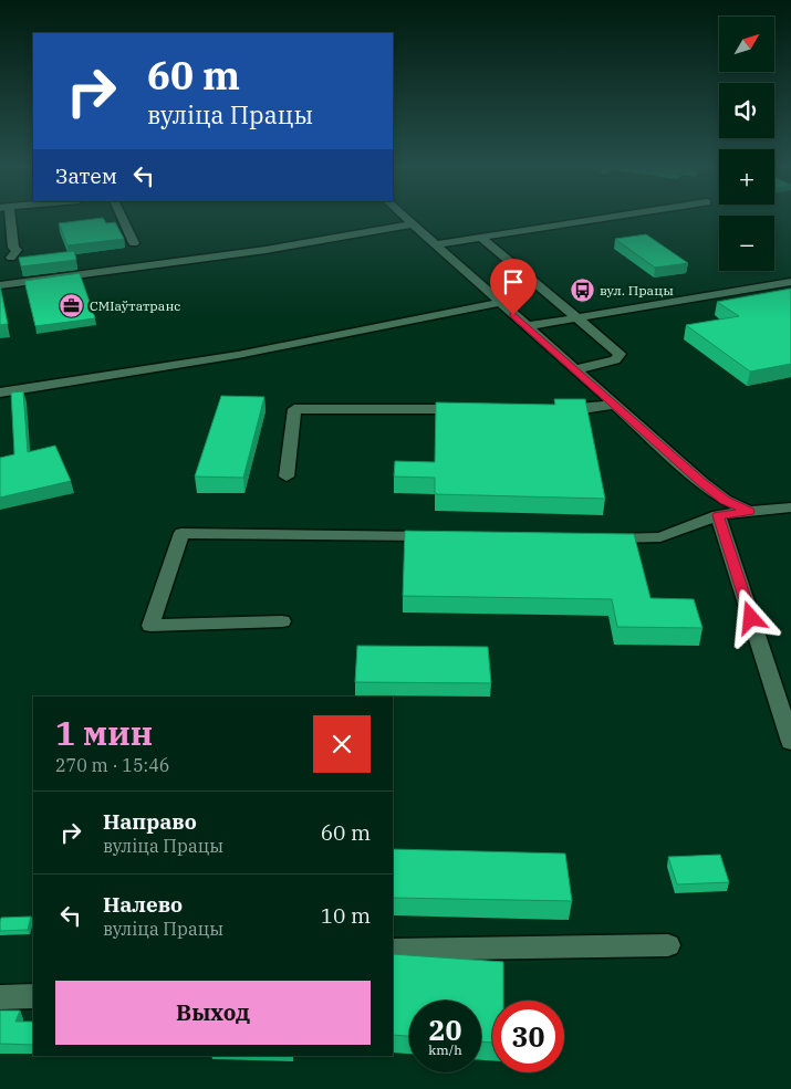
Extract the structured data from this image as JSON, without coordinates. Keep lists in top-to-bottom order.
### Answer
{
  "places": {
    "bus stop": ["вул. Працы"],
    "office": ["СМІаўтатранс"]
  },
  "north": "top right",
  "page": {
    "map_buttons": ["+", "−"],
    "turn": ["60 m", "вуліца Працы"],
    "then": "Затем",
    "heading": ["1 мин", "270 m · 15:46"],
    "list": [
      {
        "name": "Направо",
        "note": "вуліца Працы",
        "value": "60 m"
      },
      {
        "name": "Налево",
        "note": "вуліца Працы",
        "value": "10 m"
      }
    ],
    "buttons": "Выход",
    "speed": "20 km/h",
    "limit": "30"
  }
}
